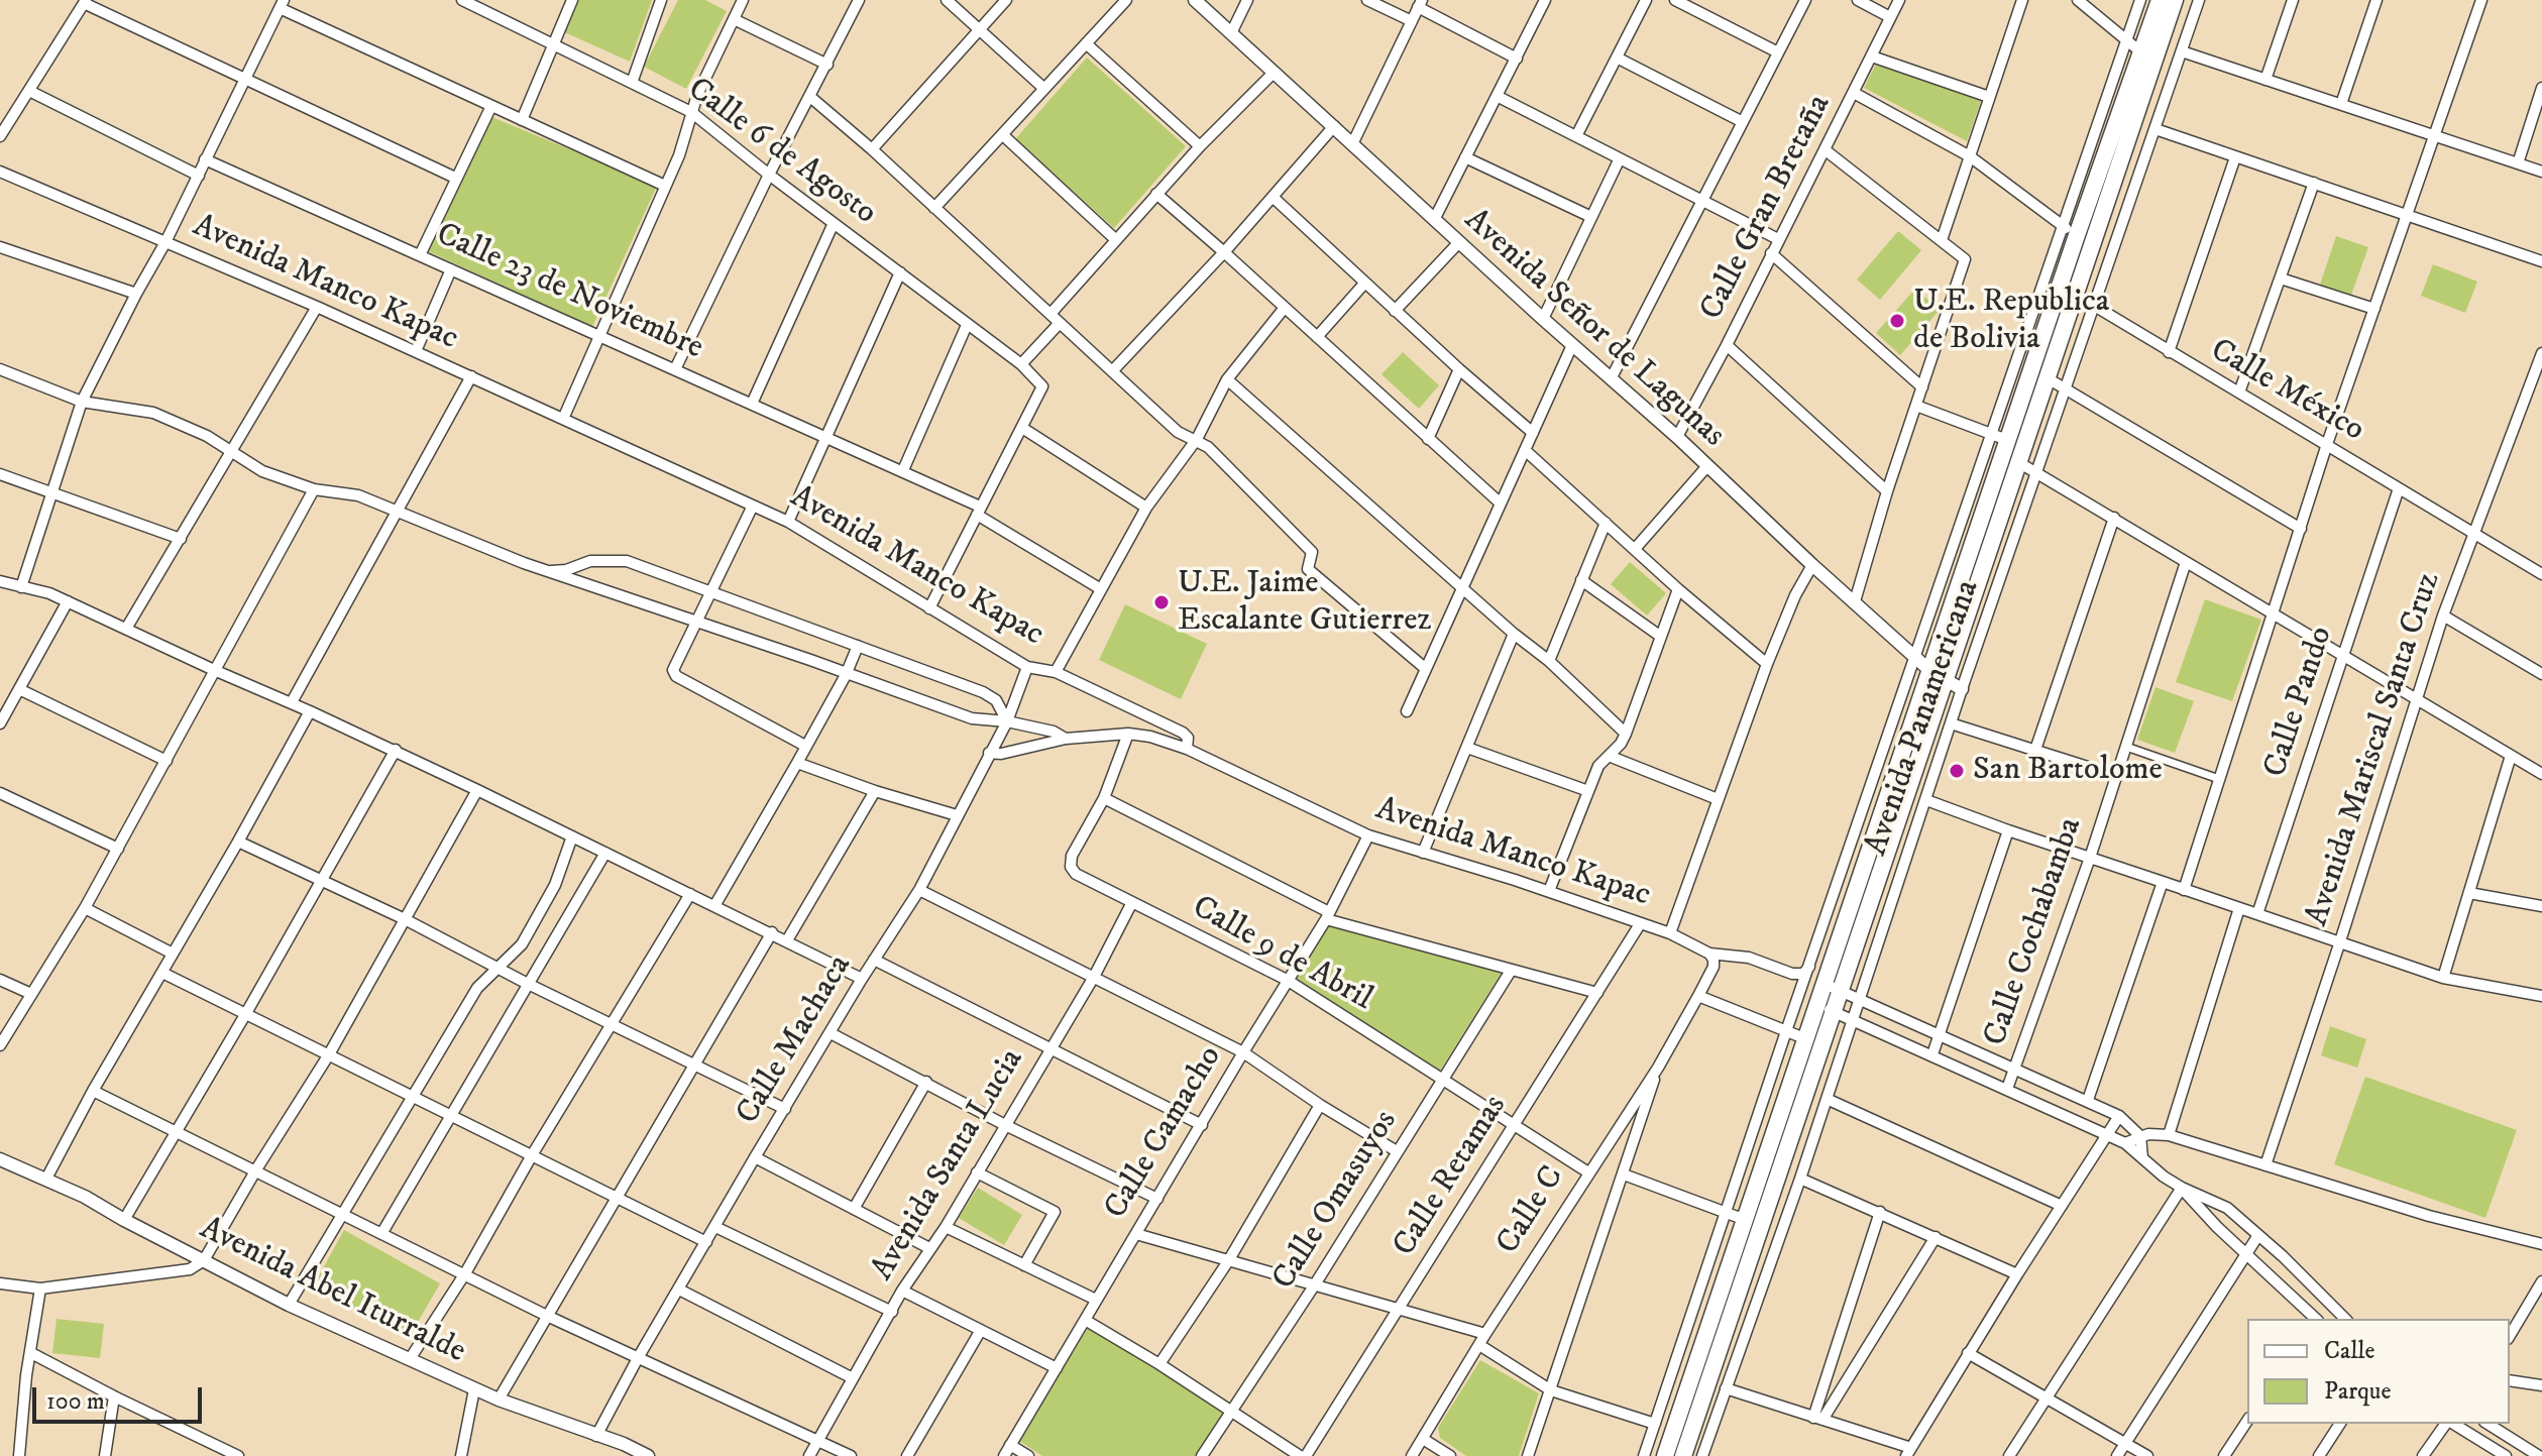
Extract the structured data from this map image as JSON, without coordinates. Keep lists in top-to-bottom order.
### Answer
{
  "streets": {
    "highway": ["Avenida Panamericana"],
    "street": [
      "Calle 6 de Agosto",
      "Calle Gran Bretaña",
      "Avenida Manco Kapac",
      "Calle 23 de Noviembre",
      "Avenida Señor de Lagunas",
      "Calle México",
      "Calle Pando",
      "Avenida Mariscal Santa Cruz",
      "Calle Cochabamba",
      "Calle 9 de Abril",
      "Calle Machaca",
      "Calle Camacho",
      "Avenida Santa Lucia",
      "Calle Retamas",
      "Calle Omasuyos",
      "Calle C",
      "Avenida Abel Iturralde"
    ]
  },
  "crossings": [
    ["Calle Gran Bretaña", "Avenida Señor de Lagunas"],
    ["Avenida Manco Kapac", "Calle Machaca"],
    ["Avenida Manco Kapac", "Calle Camacho"],
    ["Avenida Manco Kapac", "Calle Retamas"],
    ["Avenida Señor de Lagunas", "Avenida Panamericana"],
    ["Calle México", "Calle Pando"],
    ["Calle México", "Avenida Panamericana"],
    ["Calle México", "Avenida Mariscal Santa Cruz"],
    ["Calle 9 de Abril", "Calle Camacho"],
    ["Calle 9 de Abril", "Avenida Santa Lucia"],
    ["Calle 9 de Abril", "Calle Retamas"],
    ["Calle 9 de Abril", "Calle Omasuyos"],
    ["Calle 9 de Abril", "Calle C"],
    ["Calle Machaca", "Avenida Abel Iturralde"]
  ],
  "places": ["U.E. Republica de Bolivia", "U.E. Jaime Escalante Gutierrez", "San Bartolome"],
  "legend": ["Calle", "Parque"],
  "scale_bar": "100 m"
}
